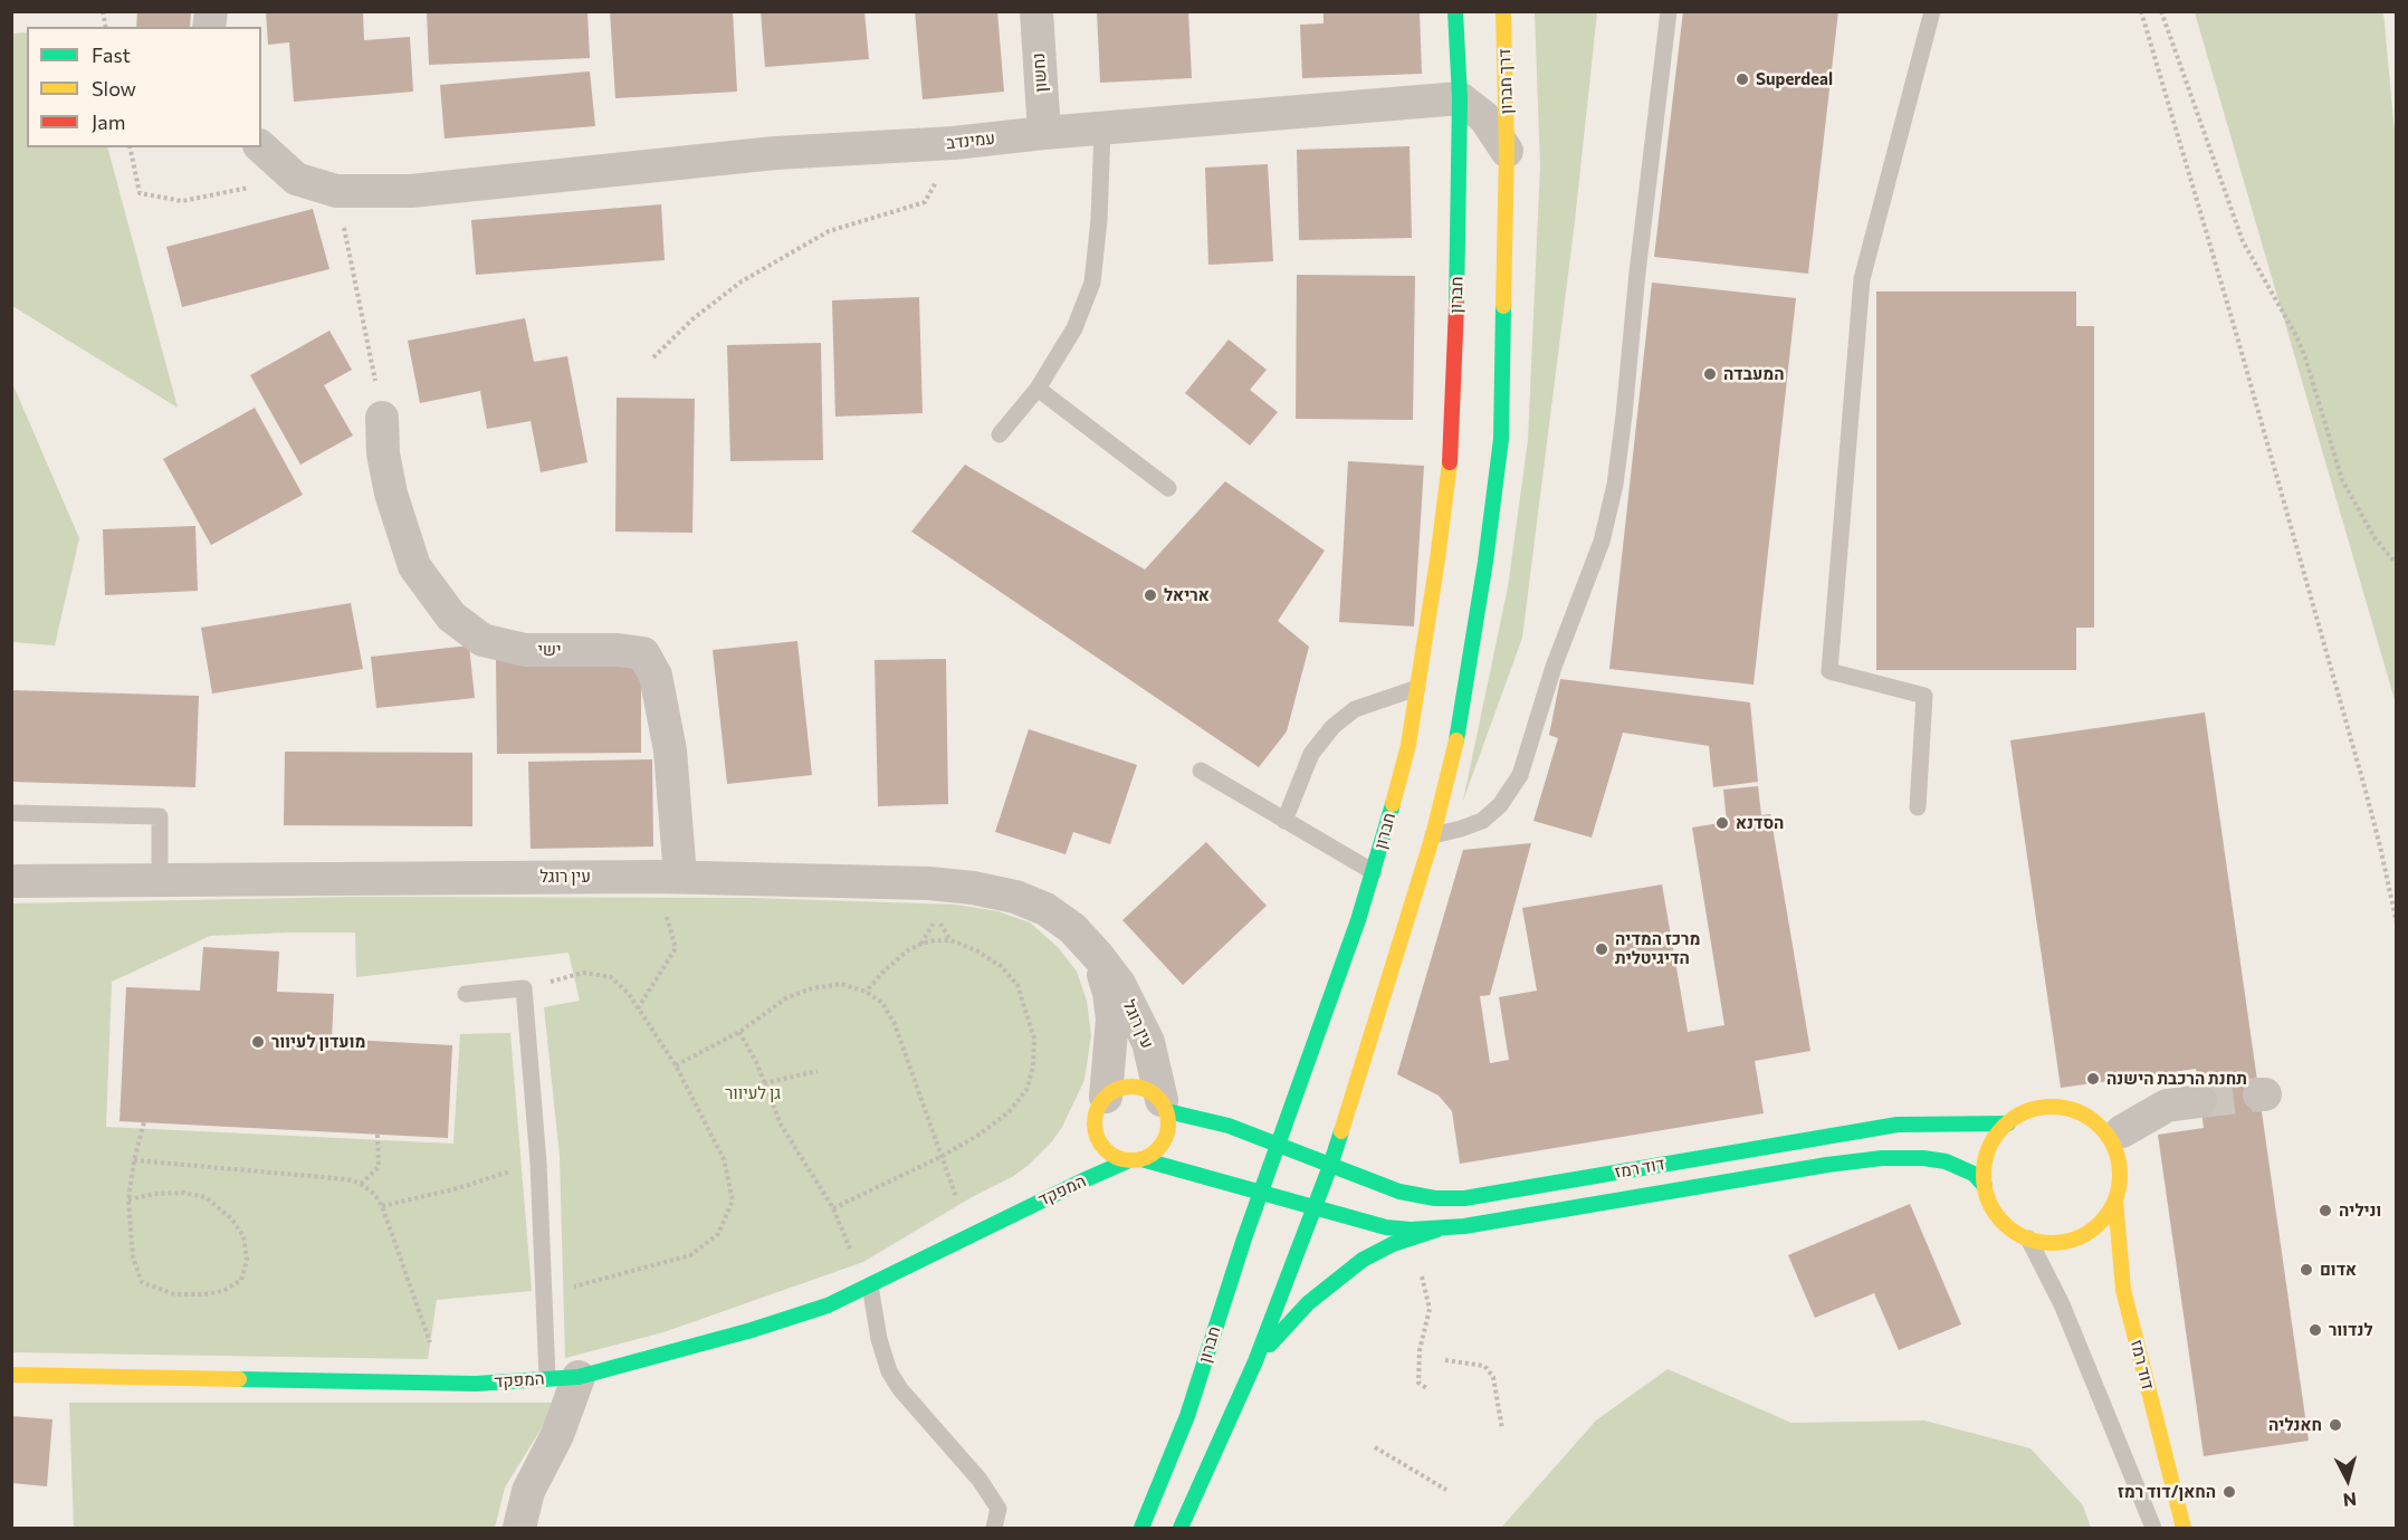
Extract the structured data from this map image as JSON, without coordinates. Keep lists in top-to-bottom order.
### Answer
{
  "streets": {
    "main road": [
      "דרך חברון",
      "חברון",
      "דוד רמז",
      "המפקד"
    ],
    "street": [
      "נחשון",
      "עמינדב",
      "ישי",
      "עין רוגל"
    ]
  },
  "crossings": [
    ["נחשון", "עמינדב"],
    ["עמינדב", "חברון"],
    ["חברון", "דוד רמז"],
    ["ישי", "עין רוגל"],
    ["עין רוגל", "המפקד"]
  ],
  "parks": ["גן לעיוור"],
  "places": [
    "Superdeal",
    "המעבדה",
    "אריאל",
    "הסדנא",
    "מרכז המדיה הדיגיטלית",
    "מועדון לעיוור",
    "תחנת הרכבת הישנה",
    "וניליה",
    "אדום",
    "לנדוור",
    "חאנליה",
    "החאן/דוד רמז"
  ],
  "legend": ["Fast", "Slow", "Jam"],
  "north": "bottom"
}
